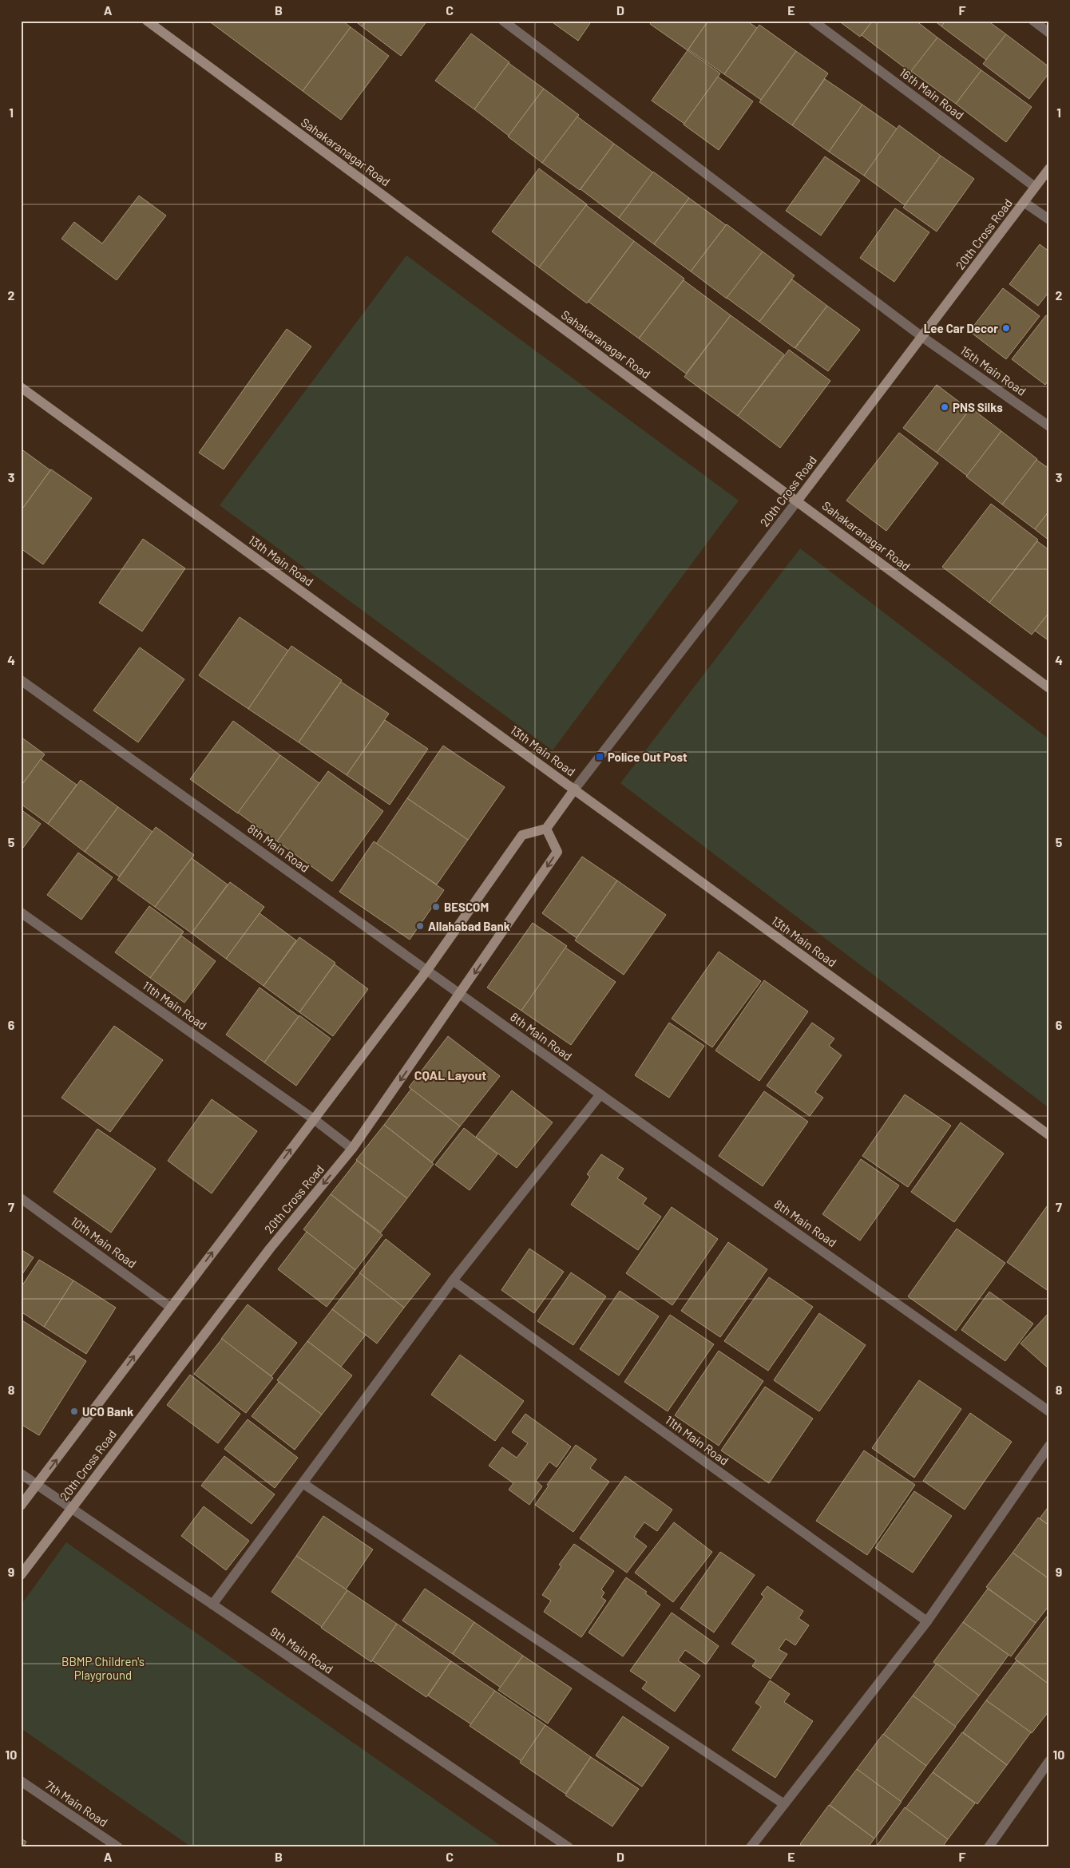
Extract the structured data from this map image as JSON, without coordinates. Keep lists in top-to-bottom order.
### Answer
{
  "streets": {
    "street": [
      "16th Main Road",
      "Sahakaranagar Road",
      "20th Cross Road",
      "15th Main Road",
      "13th Main Road",
      "8th Main Road",
      "11th Main Road",
      "10th Main Road",
      "9th Main Road",
      "7th Main Road"
    ]
  },
  "crossings": [
    ["16th Main Road", "20th Cross Road"],
    ["Sahakaranagar Road", "20th Cross Road"],
    ["20th Cross Road", "15th Main Road"],
    ["20th Cross Road", "13th Main Road"],
    ["20th Cross Road", "8th Main Road"],
    ["20th Cross Road", "11th Main Road"],
    ["20th Cross Road", "9th Main Road"]
  ],
  "districts": ["CQAL Layout"],
  "parks": ["BBMP Children's Playground"],
  "places": {
    "other": [
      "Lee Car Decor",
      "PNS Silks",
      "BESCOM",
      "Allahabad Bank",
      "UCO Bank"
    ],
    "transit": ["Police Out Post"]
  },
  "grid": {
    "columns": [
      "A",
      "B",
      "C",
      "D",
      "E",
      "F"
    ],
    "rows": [
      "1",
      "2",
      "3",
      "4",
      "5",
      "6",
      "7",
      "8",
      "9",
      "10"
    ]
  }
}
